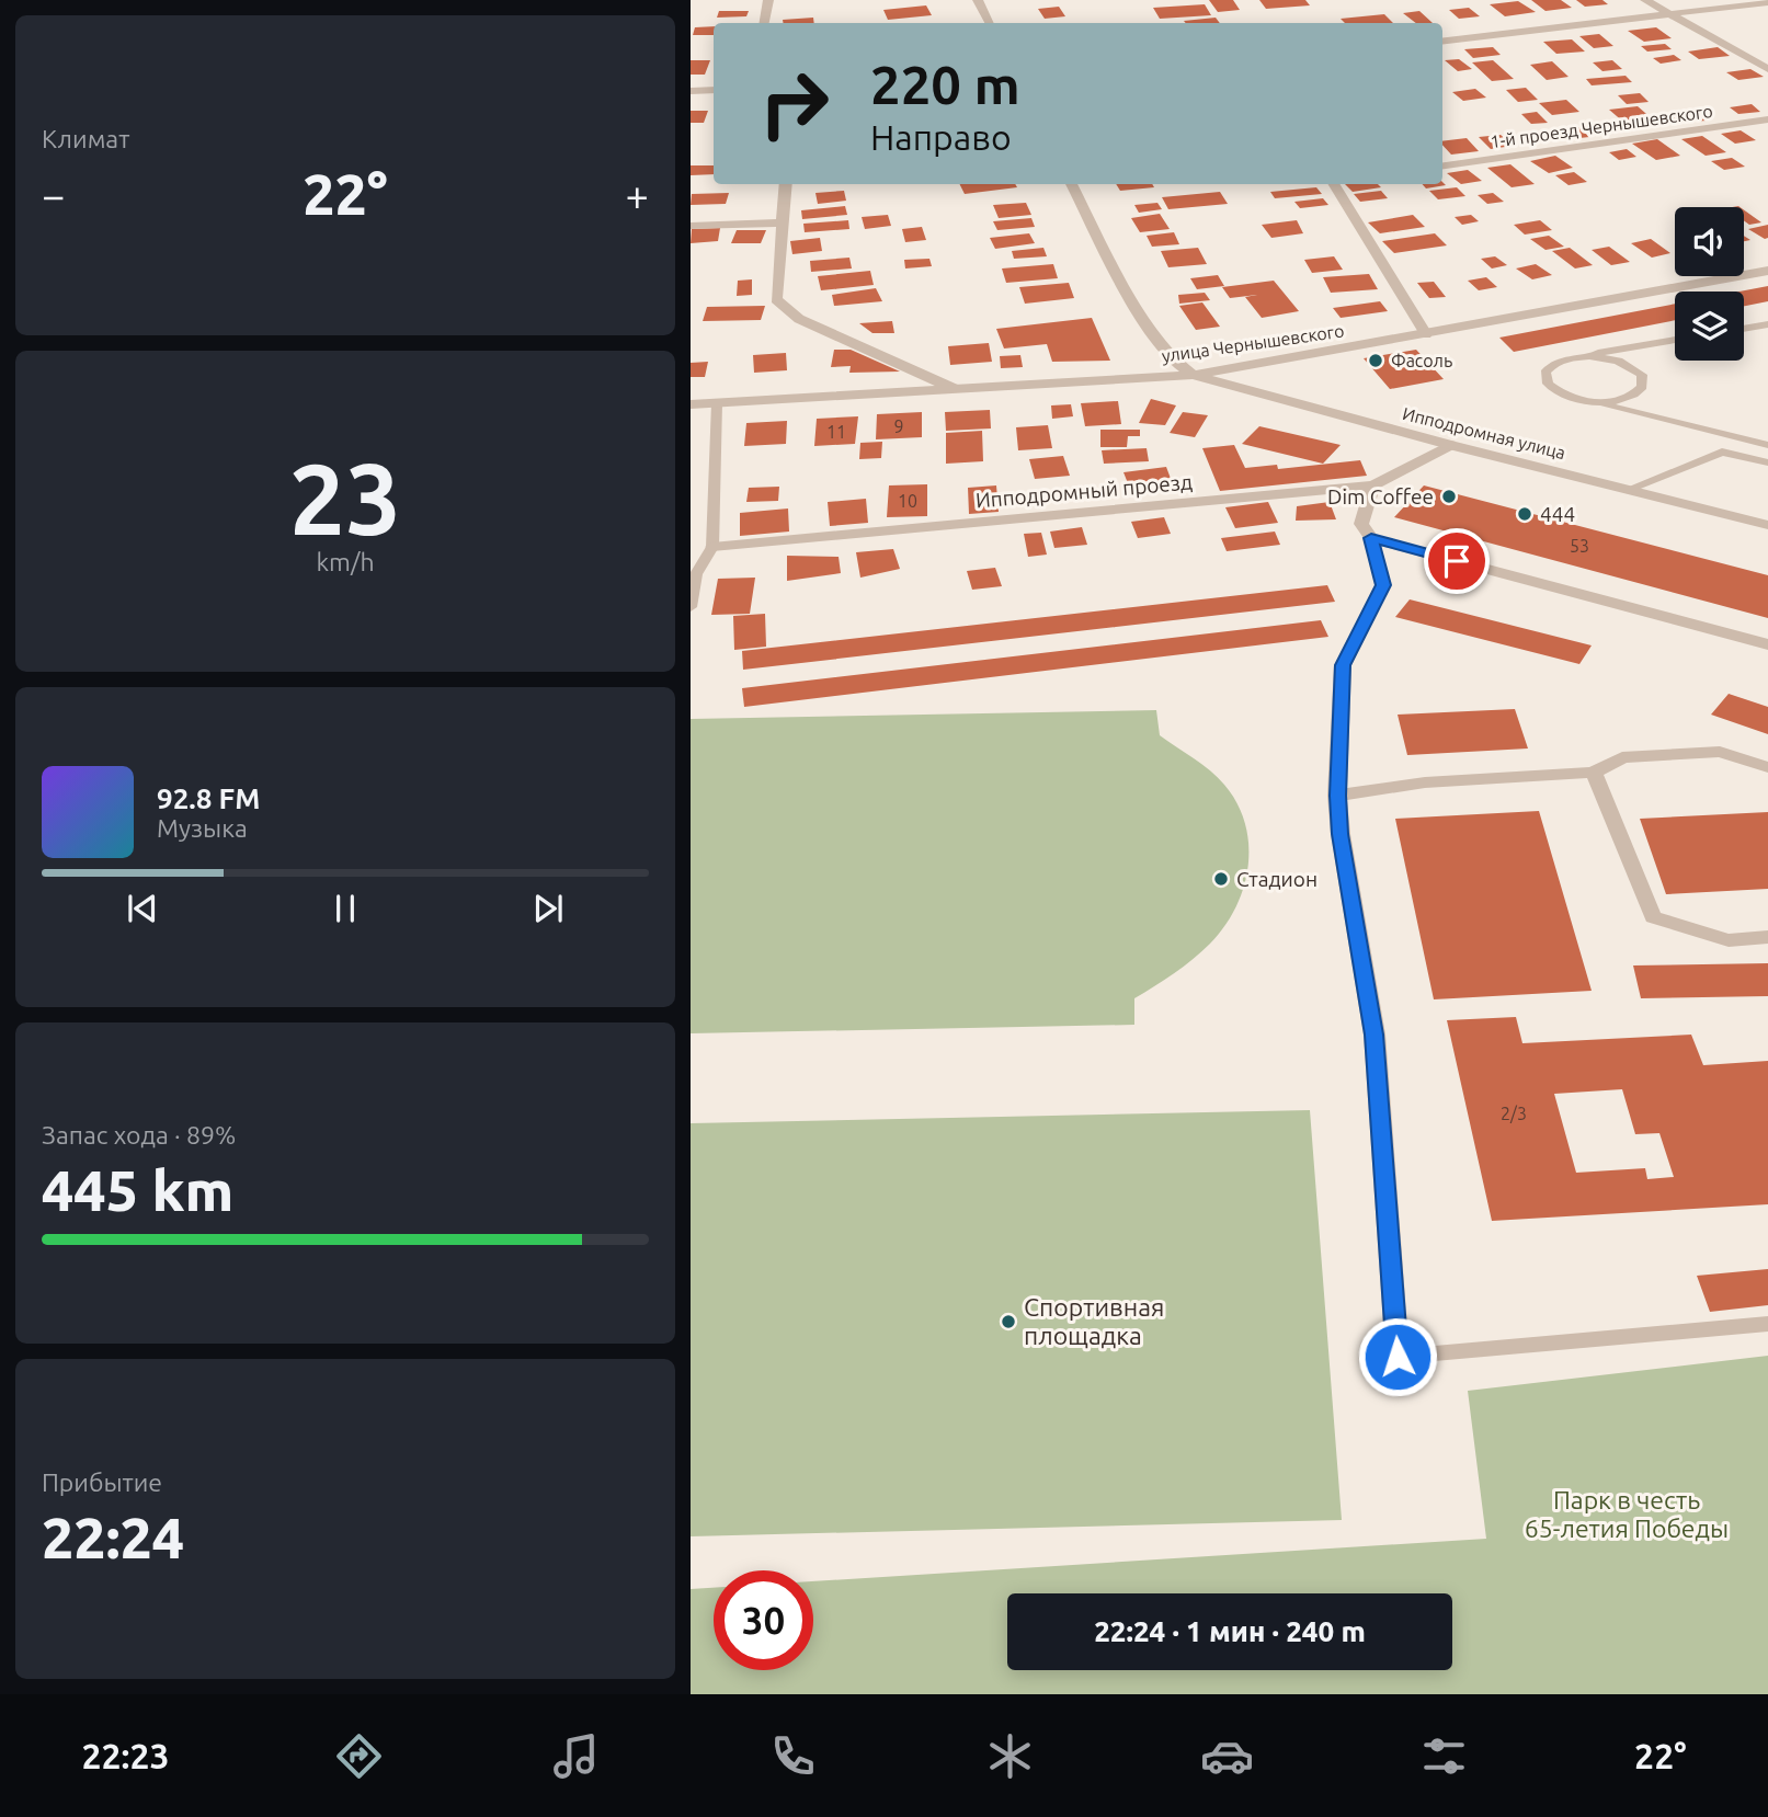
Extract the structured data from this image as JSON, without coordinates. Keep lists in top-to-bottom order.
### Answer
{
  "streets": {
    "street": [
      "1-й проезд Чернышевского",
      "улица Чернышевского",
      "Ипподромная улица",
      "Ипподромный проезд"
    ]
  },
  "crossings": [
    ["улица Чернышевского", "Ипподромная улица"],
    ["Ипподромная улица", "Ипподромный проезд"]
  ],
  "parks": ["Парк в честь 65-летия Победы"],
  "places": [
    "Фасоль",
    "Dim Coffee",
    "444",
    "Стадион",
    "Спортивная площадка"
  ],
  "house_numbers": [
    "9",
    "11",
    "10",
    "53",
    "2/3"
  ],
  "page": {
    "tile": [
      "Климат",
      ["23", "km/h"],
      ["Запас хода · 89%", "445 km"],
      ["Прибытие", "22:24"]
    ],
    "turn": ["220 m", "Направо"],
    "heat": ["−", "22°", "+"],
    "song": ["92.8 FM", "Музыка"],
    "limit": "30",
    "trip": "22:24 · 1 мин · 240 m",
    "tabs": ["22:23", "22°"]
  }
}
